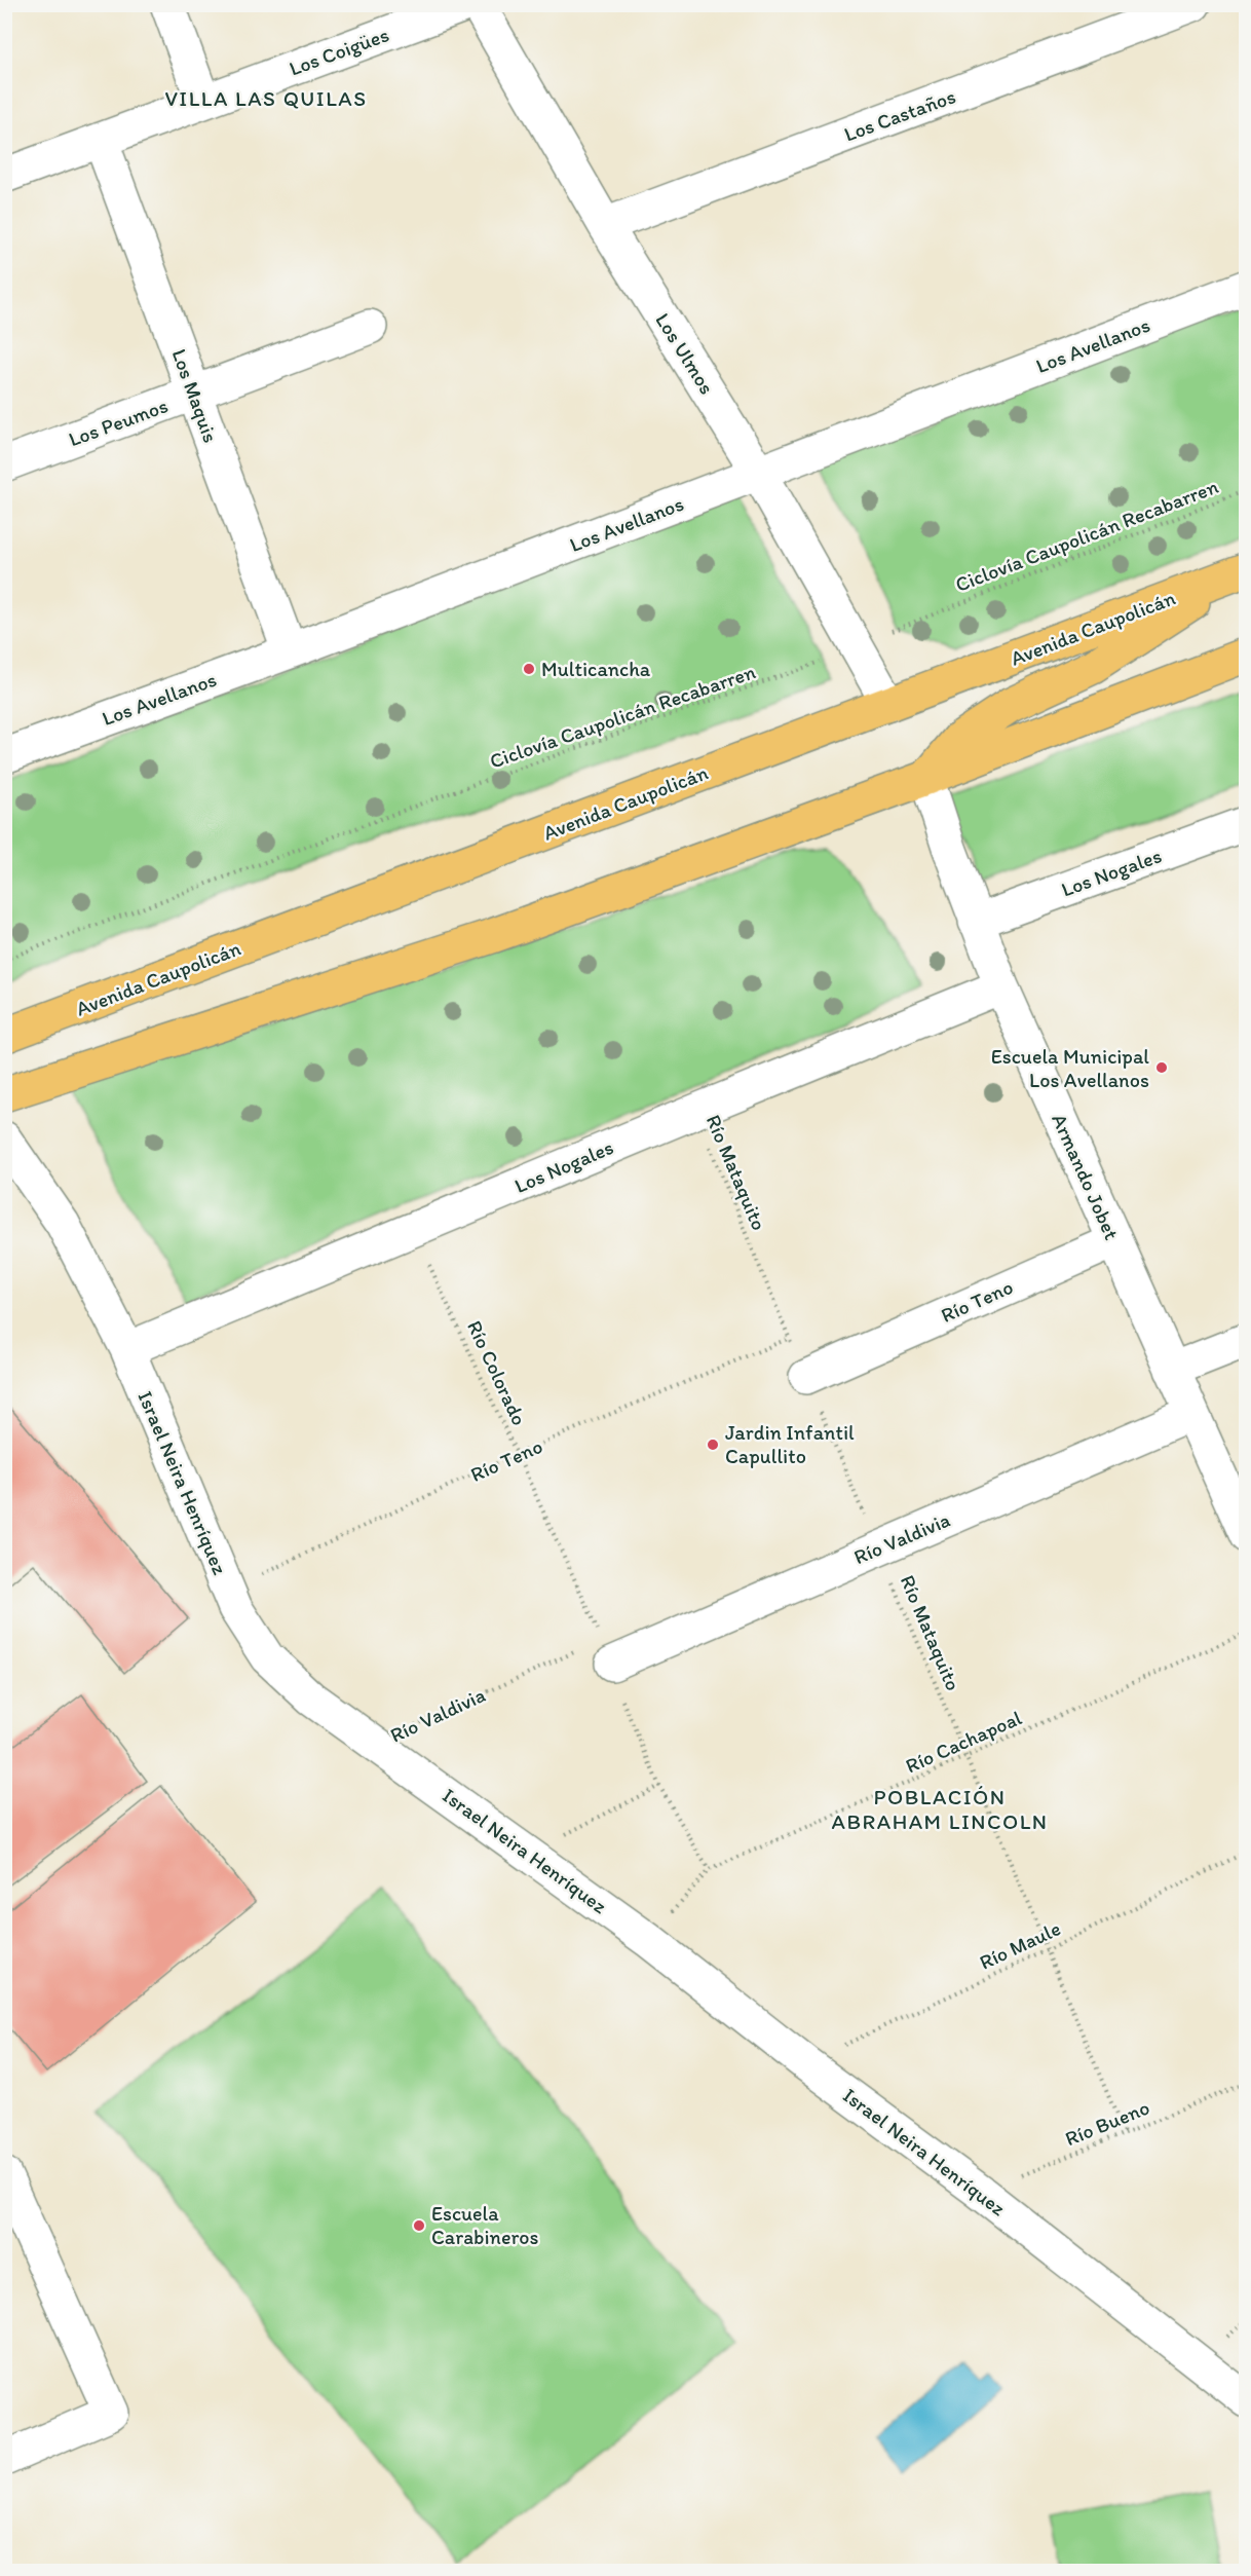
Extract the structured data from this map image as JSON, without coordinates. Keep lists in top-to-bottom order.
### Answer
{
  "streets": {
    "main road": ["Avenida Caupolicán"],
    "street": [
      "Los Coigües",
      "Los Castaños",
      "Los Avellanos",
      "Los Ulmos",
      "Los Maquis",
      "Los Peumos",
      "Los Nogales",
      "Armando Jobet",
      "Río Teno",
      "Israel Neira Henríquez",
      "Río Valdivia"
    ],
    "path": [
      "Ciclovía Caupolicán Recabarren",
      "Río Mataquito",
      "Río Colorado",
      "Río Cachapoal",
      "Río Maule",
      "Río Bueno"
    ]
  },
  "crossings": [
    ["Los Coigües", "Los Maquis"],
    ["Los Castaños", "Los Ulmos"],
    ["Los Avellanos", "Los Ulmos"],
    ["Los Avellanos", "Los Maquis"],
    ["Los Ulmos", "Ciclovía Caupolicán Recabarren"],
    ["Los Ulmos", "Avenida Caupolicán"],
    ["Los Maquis", "Los Peumos"],
    ["Los Nogales", "Río Mataquito"],
    ["Los Nogales", "Armando Jobet"],
    ["Los Nogales", "Río Colorado"],
    ["Los Nogales", "Israel Neira Henríquez"],
    ["Río Mataquito", "Río Teno"],
    ["Río Mataquito", "Río Valdivia"],
    ["Río Mataquito", "Río Cachapoal"],
    ["Río Mataquito", "Río Maule"],
    ["Río Mataquito", "Río Bueno"],
    ["Armando Jobet", "Río Teno"],
    ["Armando Jobet", "Río Valdivia"],
    ["Río Teno", "Río Colorado"],
    ["Río Teno", "Israel Neira Henríquez"],
    ["Río Colorado", "Río Valdivia"],
    ["Río Colorado", "Río Cachapoal"],
    ["Israel Neira Henríquez", "Río Valdivia"],
    ["Israel Neira Henríquez", "Río Cachapoal"],
    ["Israel Neira Henríquez", "Río Maule"],
    ["Israel Neira Henríquez", "Río Bueno"]
  ],
  "districts": ["VILLA LAS QUILAS", "POBLACIÓN ABRAHAM LINCOLN"],
  "places": [
    "Multicancha",
    "Escuela Municipal Los Avellanos",
    "Jardin Infantil Capullito",
    "Escuela Carabineros"
  ]
}
